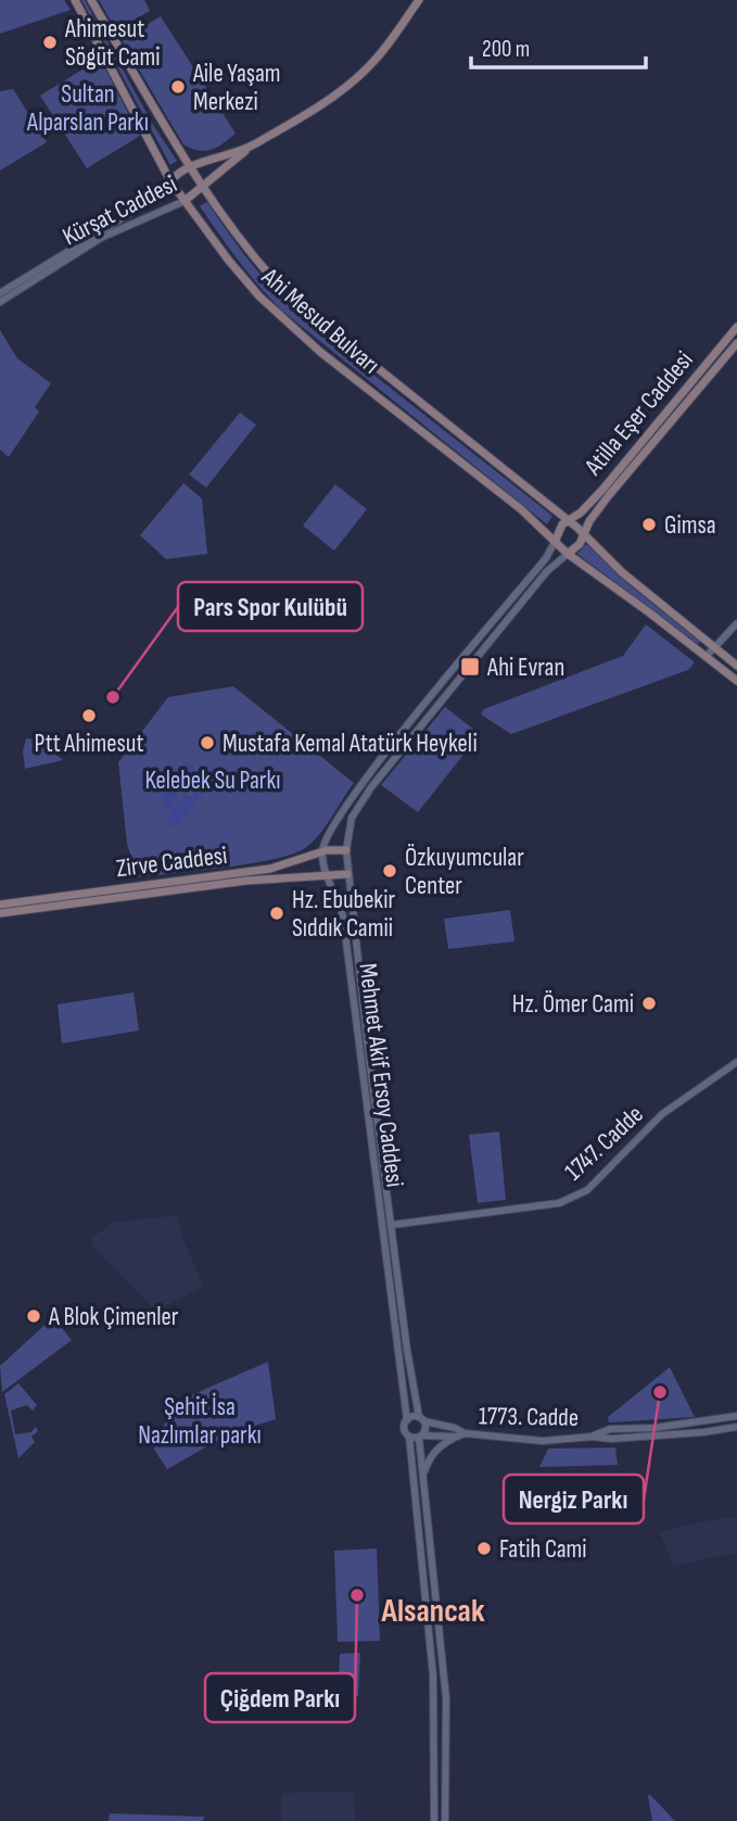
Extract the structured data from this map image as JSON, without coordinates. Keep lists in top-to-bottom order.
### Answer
{
  "streets": {
    "main road": [
      "Kürşat Caddesi",
      "Ahi Mesud Bulvarı",
      "Atilla Eşer Caddesi",
      "Zirve Caddesi"
    ],
    "street": ["Mehmet Akif Ersoy Caddesi", "1747. Cadde", "1773. Cadde"]
  },
  "crossings": [
    ["Kürşat Caddesi", "Ahi Mesud Bulvarı"],
    ["Ahi Mesud Bulvarı", "Atilla Eşer Caddesi"],
    ["Ahi Mesud Bulvarı", "Mehmet Akif Ersoy Caddesi"],
    ["Zirve Caddesi", "Mehmet Akif Ersoy Caddesi"],
    ["Mehmet Akif Ersoy Caddesi", "1747. Cadde"],
    ["Mehmet Akif Ersoy Caddesi", "1773. Cadde"]
  ],
  "districts": ["Alsancak"],
  "parks": ["Sultan Alparslan Parkı", "Kelebek Su Parkı", "Şehit İsa Nazlımlar parkı"],
  "places": {
    "other": [
      "Ahimesut Sögüt Cami",
      "Aile Yaşam Merkezi",
      "Gimsa",
      "Pars Spor Kulübü",
      "Ptt Ahimesut",
      "Mustafa Kemal Atatürk Heykeli",
      "Özkuyumcular Center",
      "Hz. Ebubekir Sıddık Camii",
      "Hz. Ömer Cami",
      "A Blok Çimenler",
      "Nergiz Parkı",
      "Fatih Cami",
      "Çiğdem Parkı"
    ],
    "transit": ["Ahi Evran"]
  },
  "scale_bar": "200 m"
}
